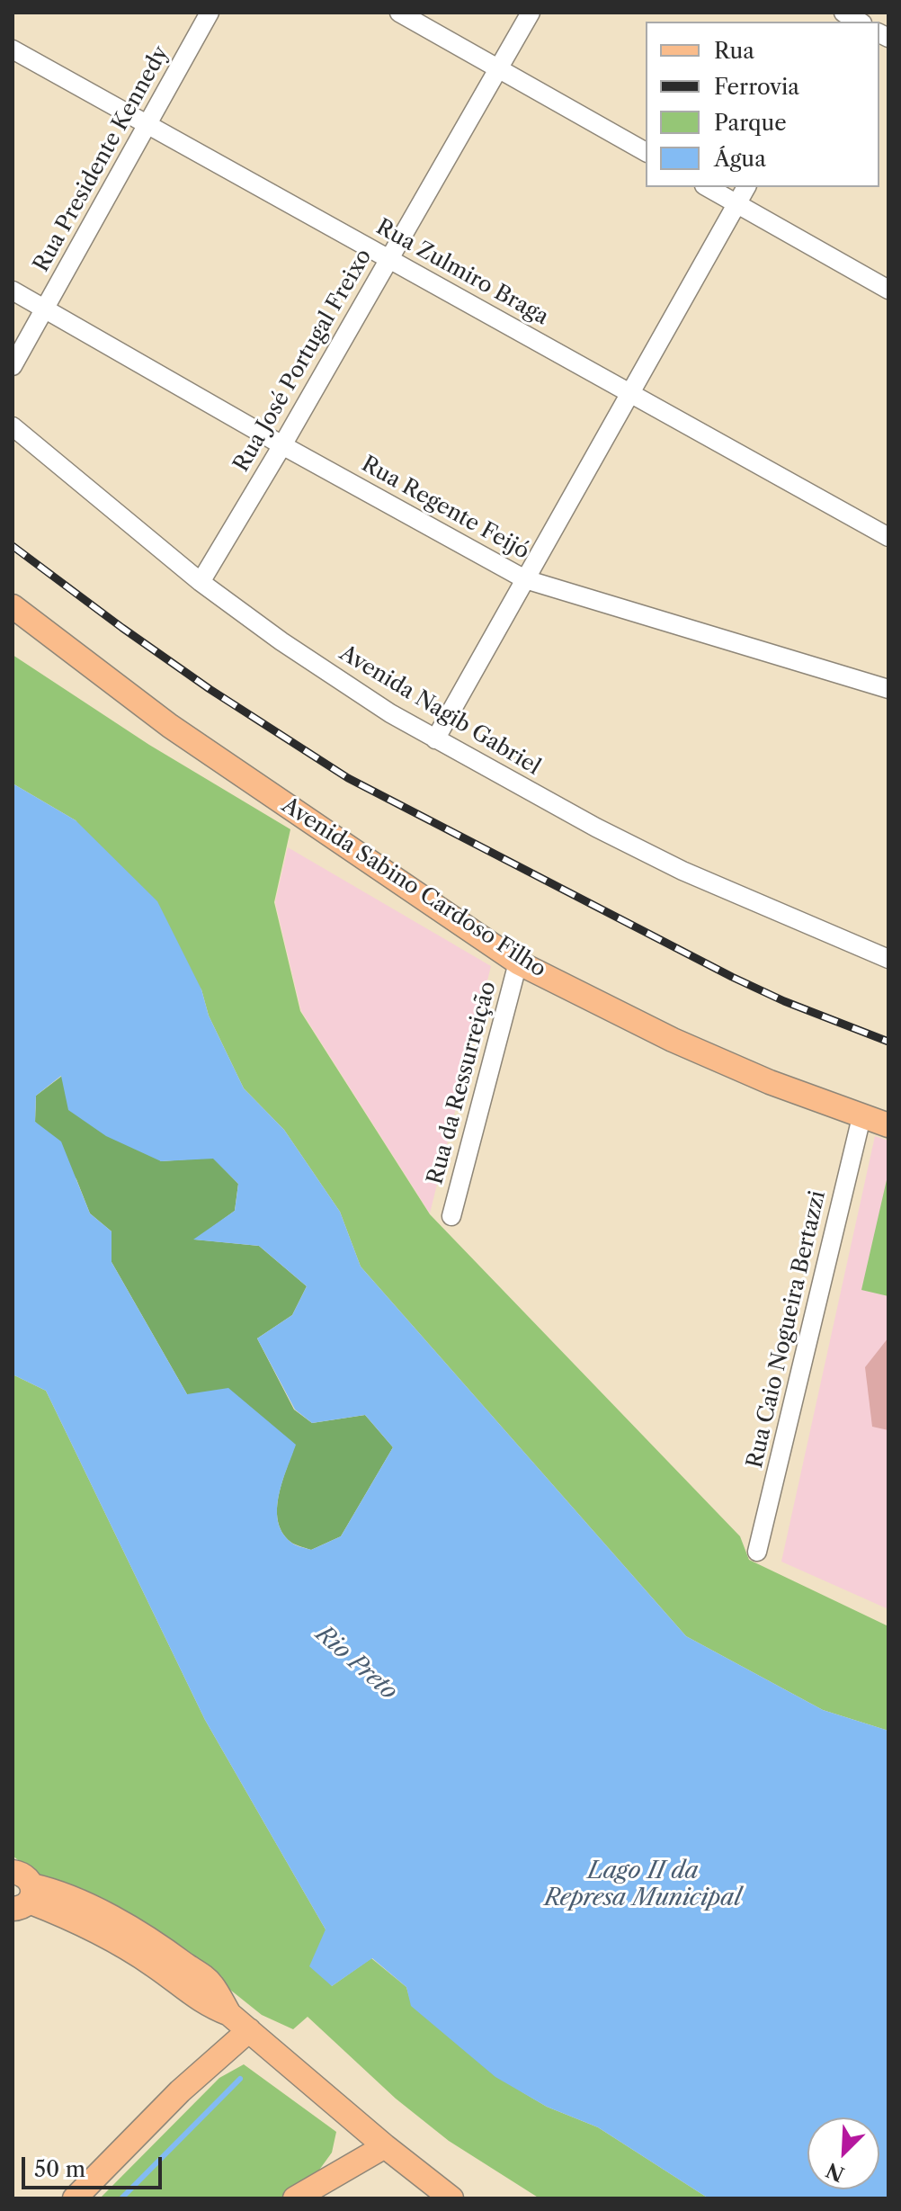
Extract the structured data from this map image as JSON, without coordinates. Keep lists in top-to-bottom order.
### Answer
{
  "streets": {
    "main road": ["Avenida Sabino Cardoso Filho"],
    "street": [
      "Rua Presidente Kennedy",
      "Rua Zulmiro Braga",
      "Rua José Portugal Freixo",
      "Rua Regente Feijó",
      "Avenida Nagib Gabriel",
      "Rua da Ressurreição",
      "Rua Caio Nogueira Bertazzi"
    ]
  },
  "crossings": [
    ["Rua Presidente Kennedy", "Rua Zulmiro Braga"],
    ["Rua Presidente Kennedy", "Rua Regente Feijó"],
    ["Rua Zulmiro Braga", "Rua José Portugal Freixo"],
    ["Rua José Portugal Freixo", "Rua Regente Feijó"],
    ["Rua José Portugal Freixo", "Avenida Nagib Gabriel"],
    ["Avenida Sabino Cardoso Filho", "Rua da Ressurreição"],
    ["Avenida Sabino Cardoso Filho", "Rua Caio Nogueira Bertazzi"]
  ],
  "water": ["Rio Preto", "Lago II da Represa Municipal"],
  "legend": [
    "Rua",
    "Ferrovia",
    "Parque",
    "Água"
  ],
  "scale_bar": "50 m",
  "north": "bottom left"
}
